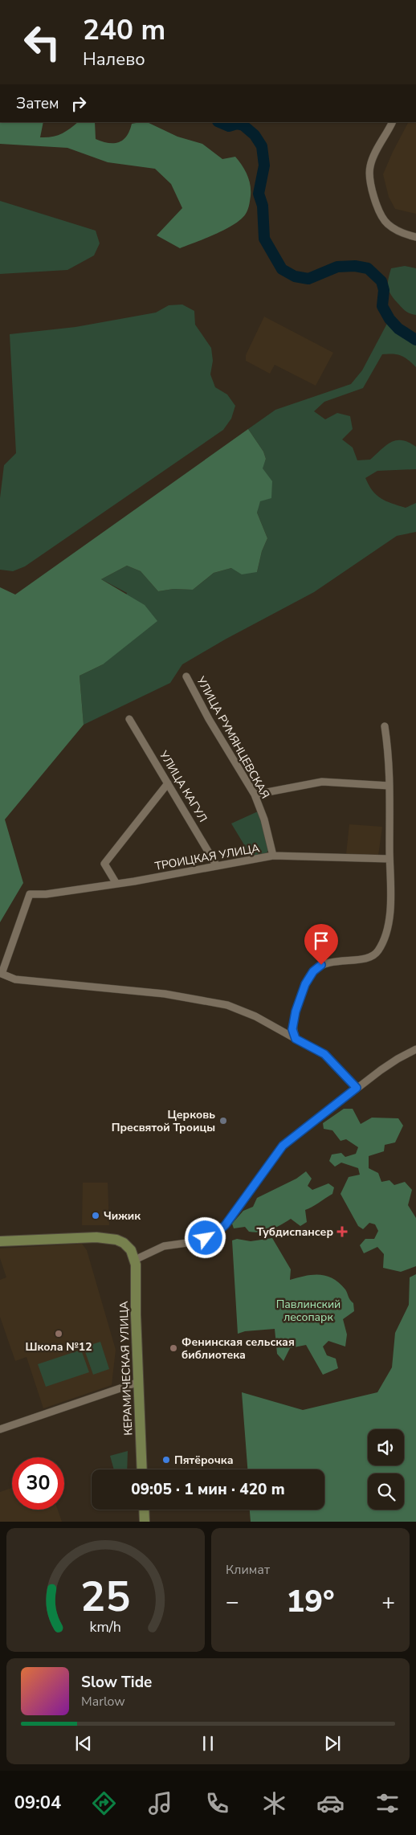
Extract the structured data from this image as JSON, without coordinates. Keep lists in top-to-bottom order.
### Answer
{
  "streets": {
    "main road": ["КЕРАМИЧЕСКАЯ УЛИЦА"],
    "street": ["УЛИЦА РУМЯНЦЕВСКАЯ", "УЛИЦА КАГУЛ", "ТРОИЦКАЯ УЛИЦА"]
  },
  "crossings": [
    ["УЛИЦА РУМЯНЦЕВСКАЯ", "ТРОИЦКАЯ УЛИЦА"],
    ["УЛИЦА КАГУЛ", "ТРОИЦКАЯ УЛИЦА"]
  ],
  "parks": ["Павлинский лесопарк"],
  "places": {
    "other": [
      "Церковь Пресвятой Троицы",
      "Чижик",
      "Школа №12",
      "Фенинская сельская библиотека",
      "Пятёрочка"
    ],
    "health": ["Тубдиспансер"]
  },
  "page": {
    "turn": ["240 m", "Налево"],
    "then": "Затем",
    "limit": "30",
    "trip": "09:05 · 1 мин · 420 m",
    "tile": "Климат",
    "heat": ["−", "19°", "+"],
    "song": ["Slow Tide", "Marlow"],
    "tabs": "09:04",
    "gauge": ["25", "km/h"]
  }
}
